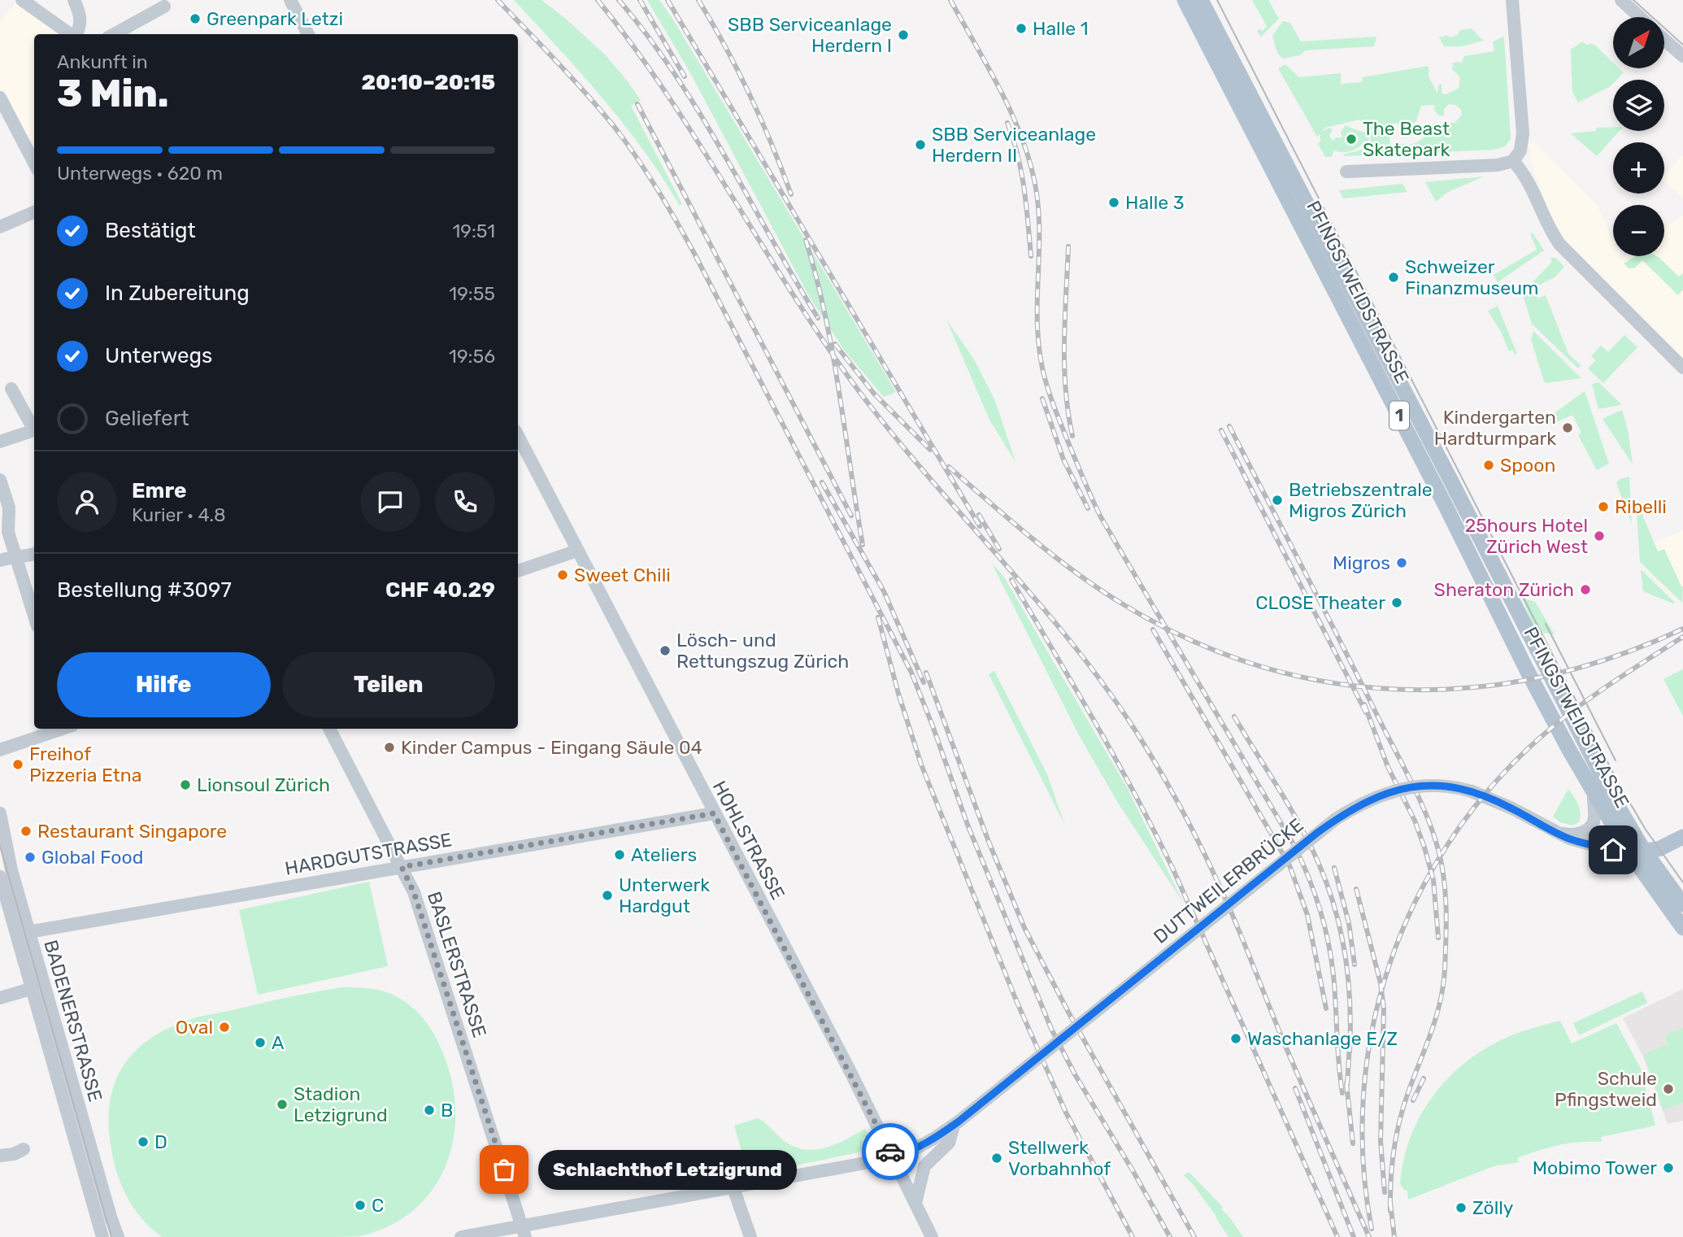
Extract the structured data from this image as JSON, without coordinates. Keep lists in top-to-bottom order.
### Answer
{
  "streets": {
    "main road": ["PFINGSTWEIDSTRASSE", "1"],
    "street": [
      "HOHLSTRASSE",
      "HARDGUTSTRASSE",
      "DUTTWEILERBRÜCKE",
      "BASLERSTRASSE",
      "BADENERSTRASSE"
    ]
  },
  "crossings": [
    ["PFINGSTWEIDSTRASSE", "DUTTWEILERBRÜCKE"],
    ["HOHLSTRASSE", "HARDGUTSTRASSE"],
    ["HOHLSTRASSE", "DUTTWEILERBRÜCKE"],
    ["HARDGUTSTRASSE", "BASLERSTRASSE"],
    ["HARDGUTSTRASSE", "BADENERSTRASSE"],
    ["DUTTWEILERBRÜCKE", "BASLERSTRASSE"]
  ],
  "places": [
    "Greenpark Letzi",
    "Halle 1",
    "SBB Serviceanlage Herdern I",
    "The Beast Skatepark",
    "SBB Serviceanlage Herdern II",
    "Halle 3",
    "Schweizer Finanzmuseum",
    "Kindergarten Hardturmpark",
    "Spoon",
    "Betriebszentrale Migros Zürich",
    "Ribelli",
    "25hours Hotel Zürich West",
    "Migros",
    "Sweet Chili",
    "Sheraton Zürich",
    "CLOSE Theater",
    "Lösch- und Rettungszug Zürich",
    "Kinder Campus - Eingang Säule 04",
    "Freihof Pizzeria Etna",
    "Lionsoul Zürich",
    "Restaurant Singapore",
    "Ateliers",
    "Global Food",
    "Unterwerk Hardgut",
    "Oval",
    "Waschanlage E/Z",
    "A",
    "Schule Pfingstweid",
    "Stadion Letzigrund",
    "B",
    "D",
    "Stellwerk Vorbahnhof",
    "Mobimo Tower",
    "Schlachthof Letzigrund",
    "C",
    "Zölly"
  ],
  "north": "top right",
  "page": {
    "map_buttons": ["+", "−"],
    "heading": ["3 Min.", "Ankunft in", "20:10–20:15"],
    "panel": [
      "Emre",
      "Kurier · 4.8",
      "Bestellung #3097",
      "CHF 40.29"
    ],
    "bar": "Unterwegs · 620 m",
    "list": [
      ["Bestätigt", "19:51"],
      ["In Zubereitung", "19:55"],
      ["Unterwegs", "19:56"],
      "Geliefert"
    ],
    "buttons": ["Hilfe", "Teilen"],
    "bubble": "Schlachthof Letzigrund"
  }
}
